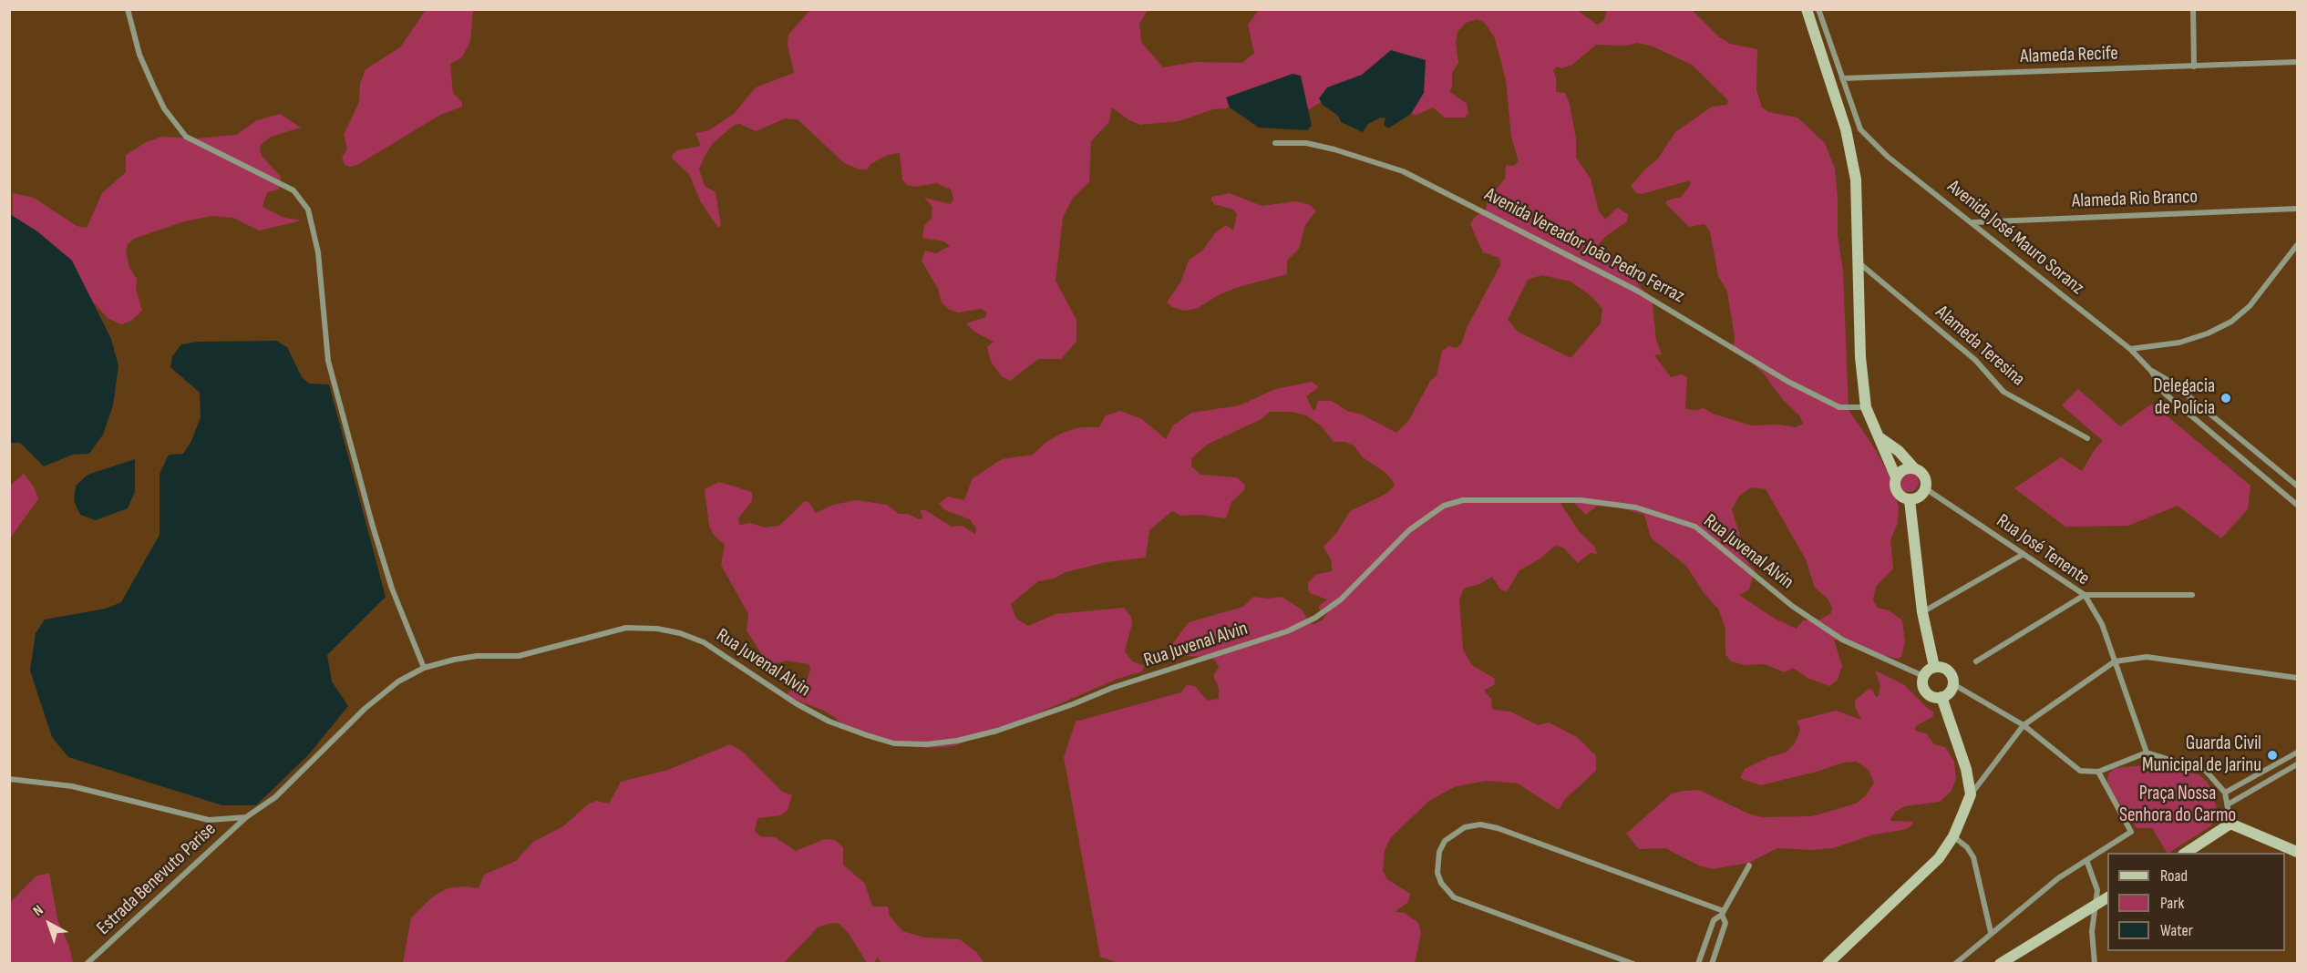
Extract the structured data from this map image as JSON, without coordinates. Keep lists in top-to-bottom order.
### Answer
{
  "streets": {
    "street": [
      "Alameda Recife",
      "Alameda Rio Branco",
      "Avenida José Mauro Soranz",
      "Avenida Vereador João Pedro Ferraz",
      "Alameda Teresina",
      "Rua José Tenente",
      "Rua Juvenal Alvin",
      "Estrada Benevuto Parise"
    ]
  },
  "crossings": [
    ["Alameda Recife", "Avenida José Mauro Soranz"],
    ["Alameda Rio Branco", "Avenida José Mauro Soranz"],
    ["Rua Juvenal Alvin", "Estrada Benevuto Parise"]
  ],
  "parks": ["Praça Nossa Senhora do Carmo"],
  "places": ["Delegacia de Polícia", "Guarda Civil Municipal de Jarinu"],
  "legend": ["Road", "Park", "Water"],
  "north": "top left"
}
